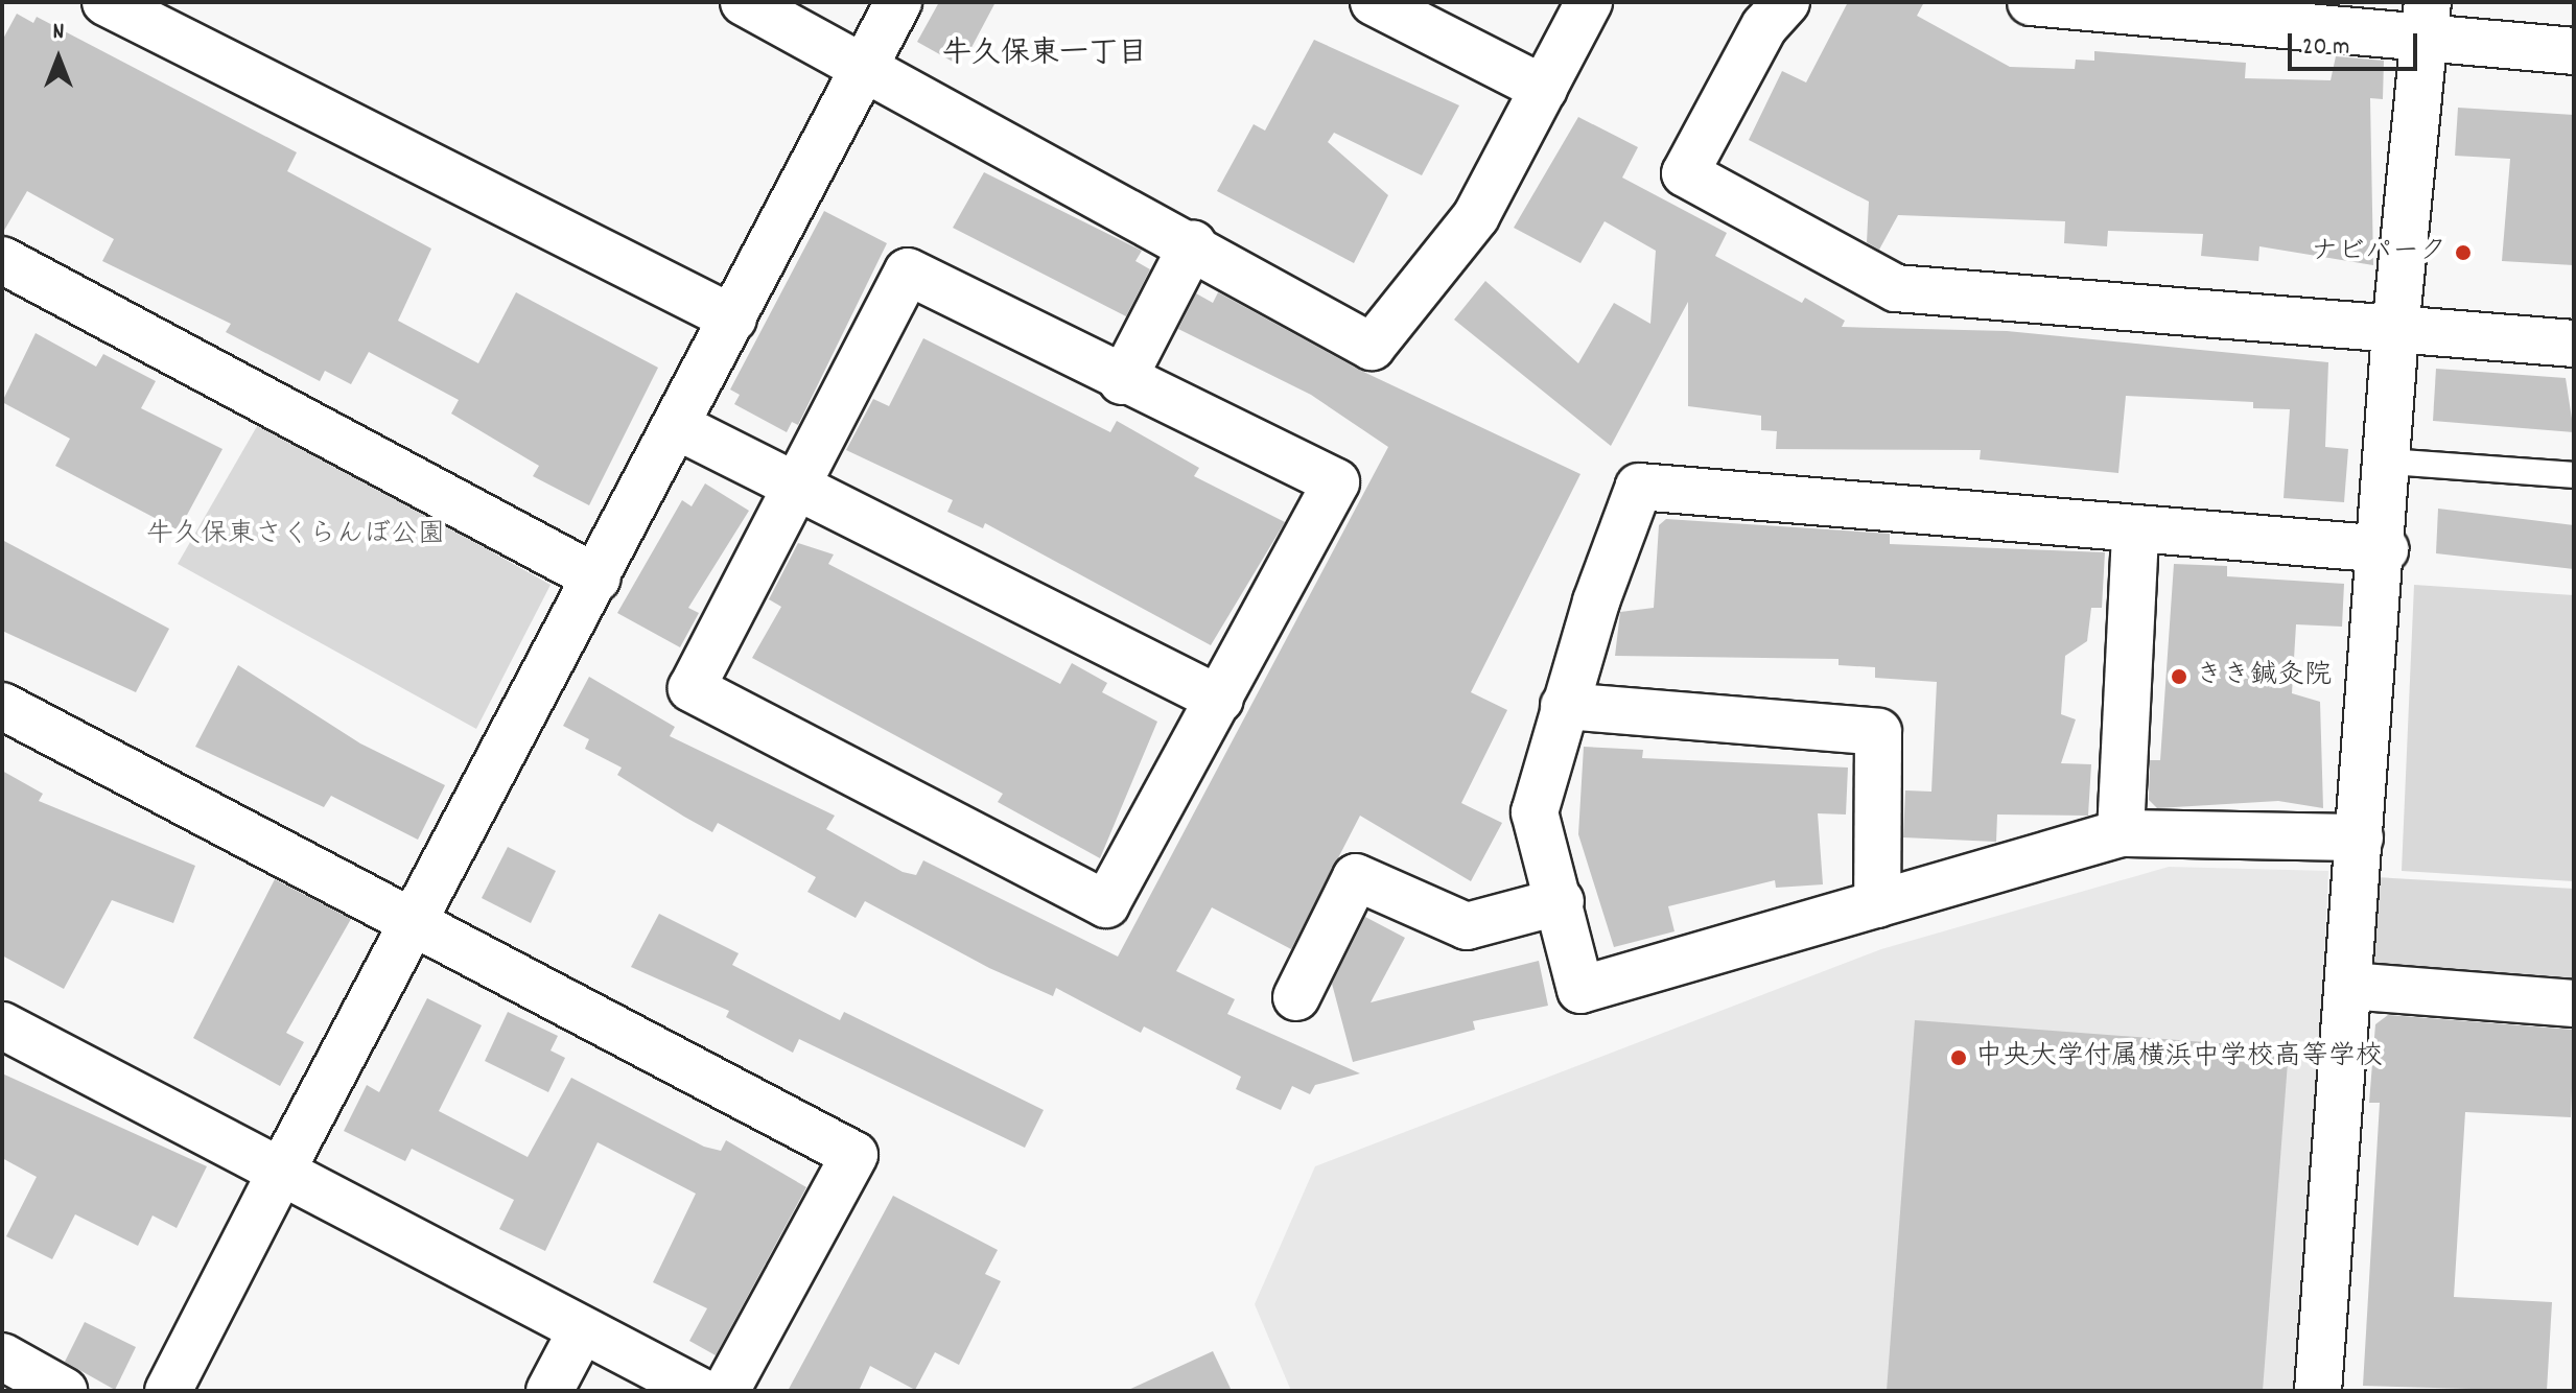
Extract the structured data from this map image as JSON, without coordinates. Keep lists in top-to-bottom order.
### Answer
{
  "districts": ["牛久保東一丁目"],
  "parks": ["牛久保東さくらんぼ公園"],
  "places": ["ナビパーク", "きき鍼灸院", "中央大学付属横浜中学校高等学校"],
  "scale_bar": "20 m",
  "north": "top"
}
